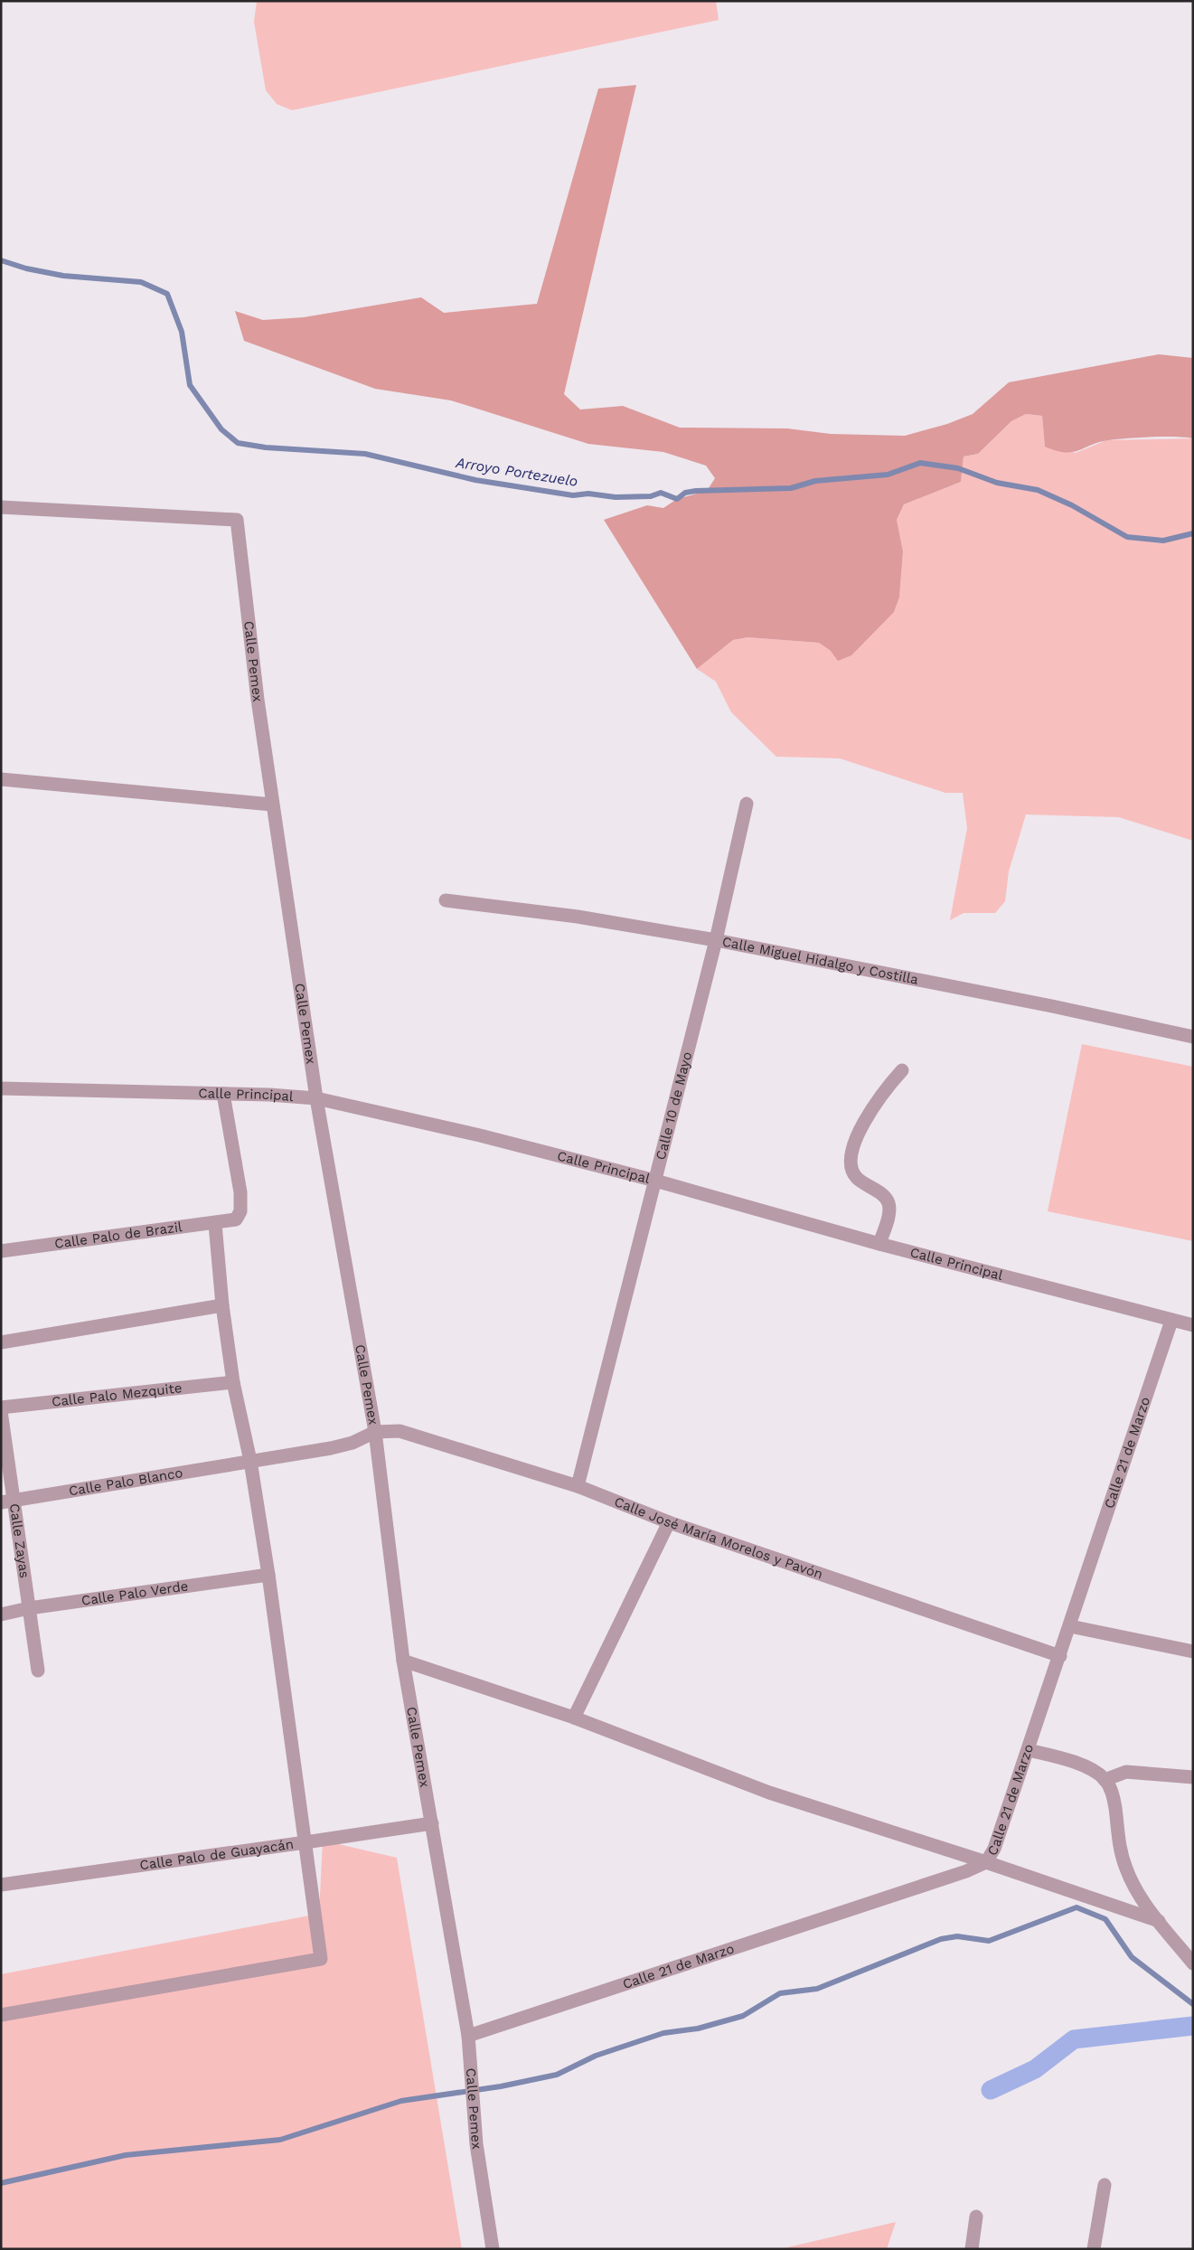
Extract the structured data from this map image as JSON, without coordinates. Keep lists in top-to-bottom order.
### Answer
{
  "streets": {
    "street": [
      "Calle Pemex",
      "Calle Miguel Hidalgo y Costilla",
      "Calle Principal",
      "Calle 10 de Mayo",
      "Calle Palo de Brazil",
      "Calle Palo Mezquite",
      "Calle 21 de Marzo",
      "Calle Palo Blanco",
      "Calle José María Morelos y Pavón",
      "Calle Zayas",
      "Calle Palo Verde",
      "Calle Palo de Guayacán"
    ]
  },
  "crossings": [
    ["Calle Pemex", "Calle Principal"],
    ["Calle Pemex", "Calle 21 de Marzo"],
    ["Calle Pemex", "Calle Palo Blanco"],
    ["Calle Pemex", "Calle José María Morelos y Pavón"],
    ["Calle Pemex", "Calle Palo de Guayacán"],
    ["Calle Miguel Hidalgo y Costilla", "Calle 10 de Mayo"],
    ["Calle Principal", "Calle 10 de Mayo"],
    ["Calle Principal", "Calle Palo de Brazil"],
    ["Calle Principal", "Calle 21 de Marzo"],
    ["Calle 10 de Mayo", "Calle José María Morelos y Pavón"],
    ["Calle Palo Mezquite", "Calle Zayas"],
    ["Calle 21 de Marzo", "Calle José María Morelos y Pavón"],
    ["Calle Palo Blanco", "Calle José María Morelos y Pavón"],
    ["Calle Palo Blanco", "Calle Zayas"],
    ["Calle Zayas", "Calle Palo Verde"]
  ],
  "water": ["Arroyo Portezuelo"]
}
